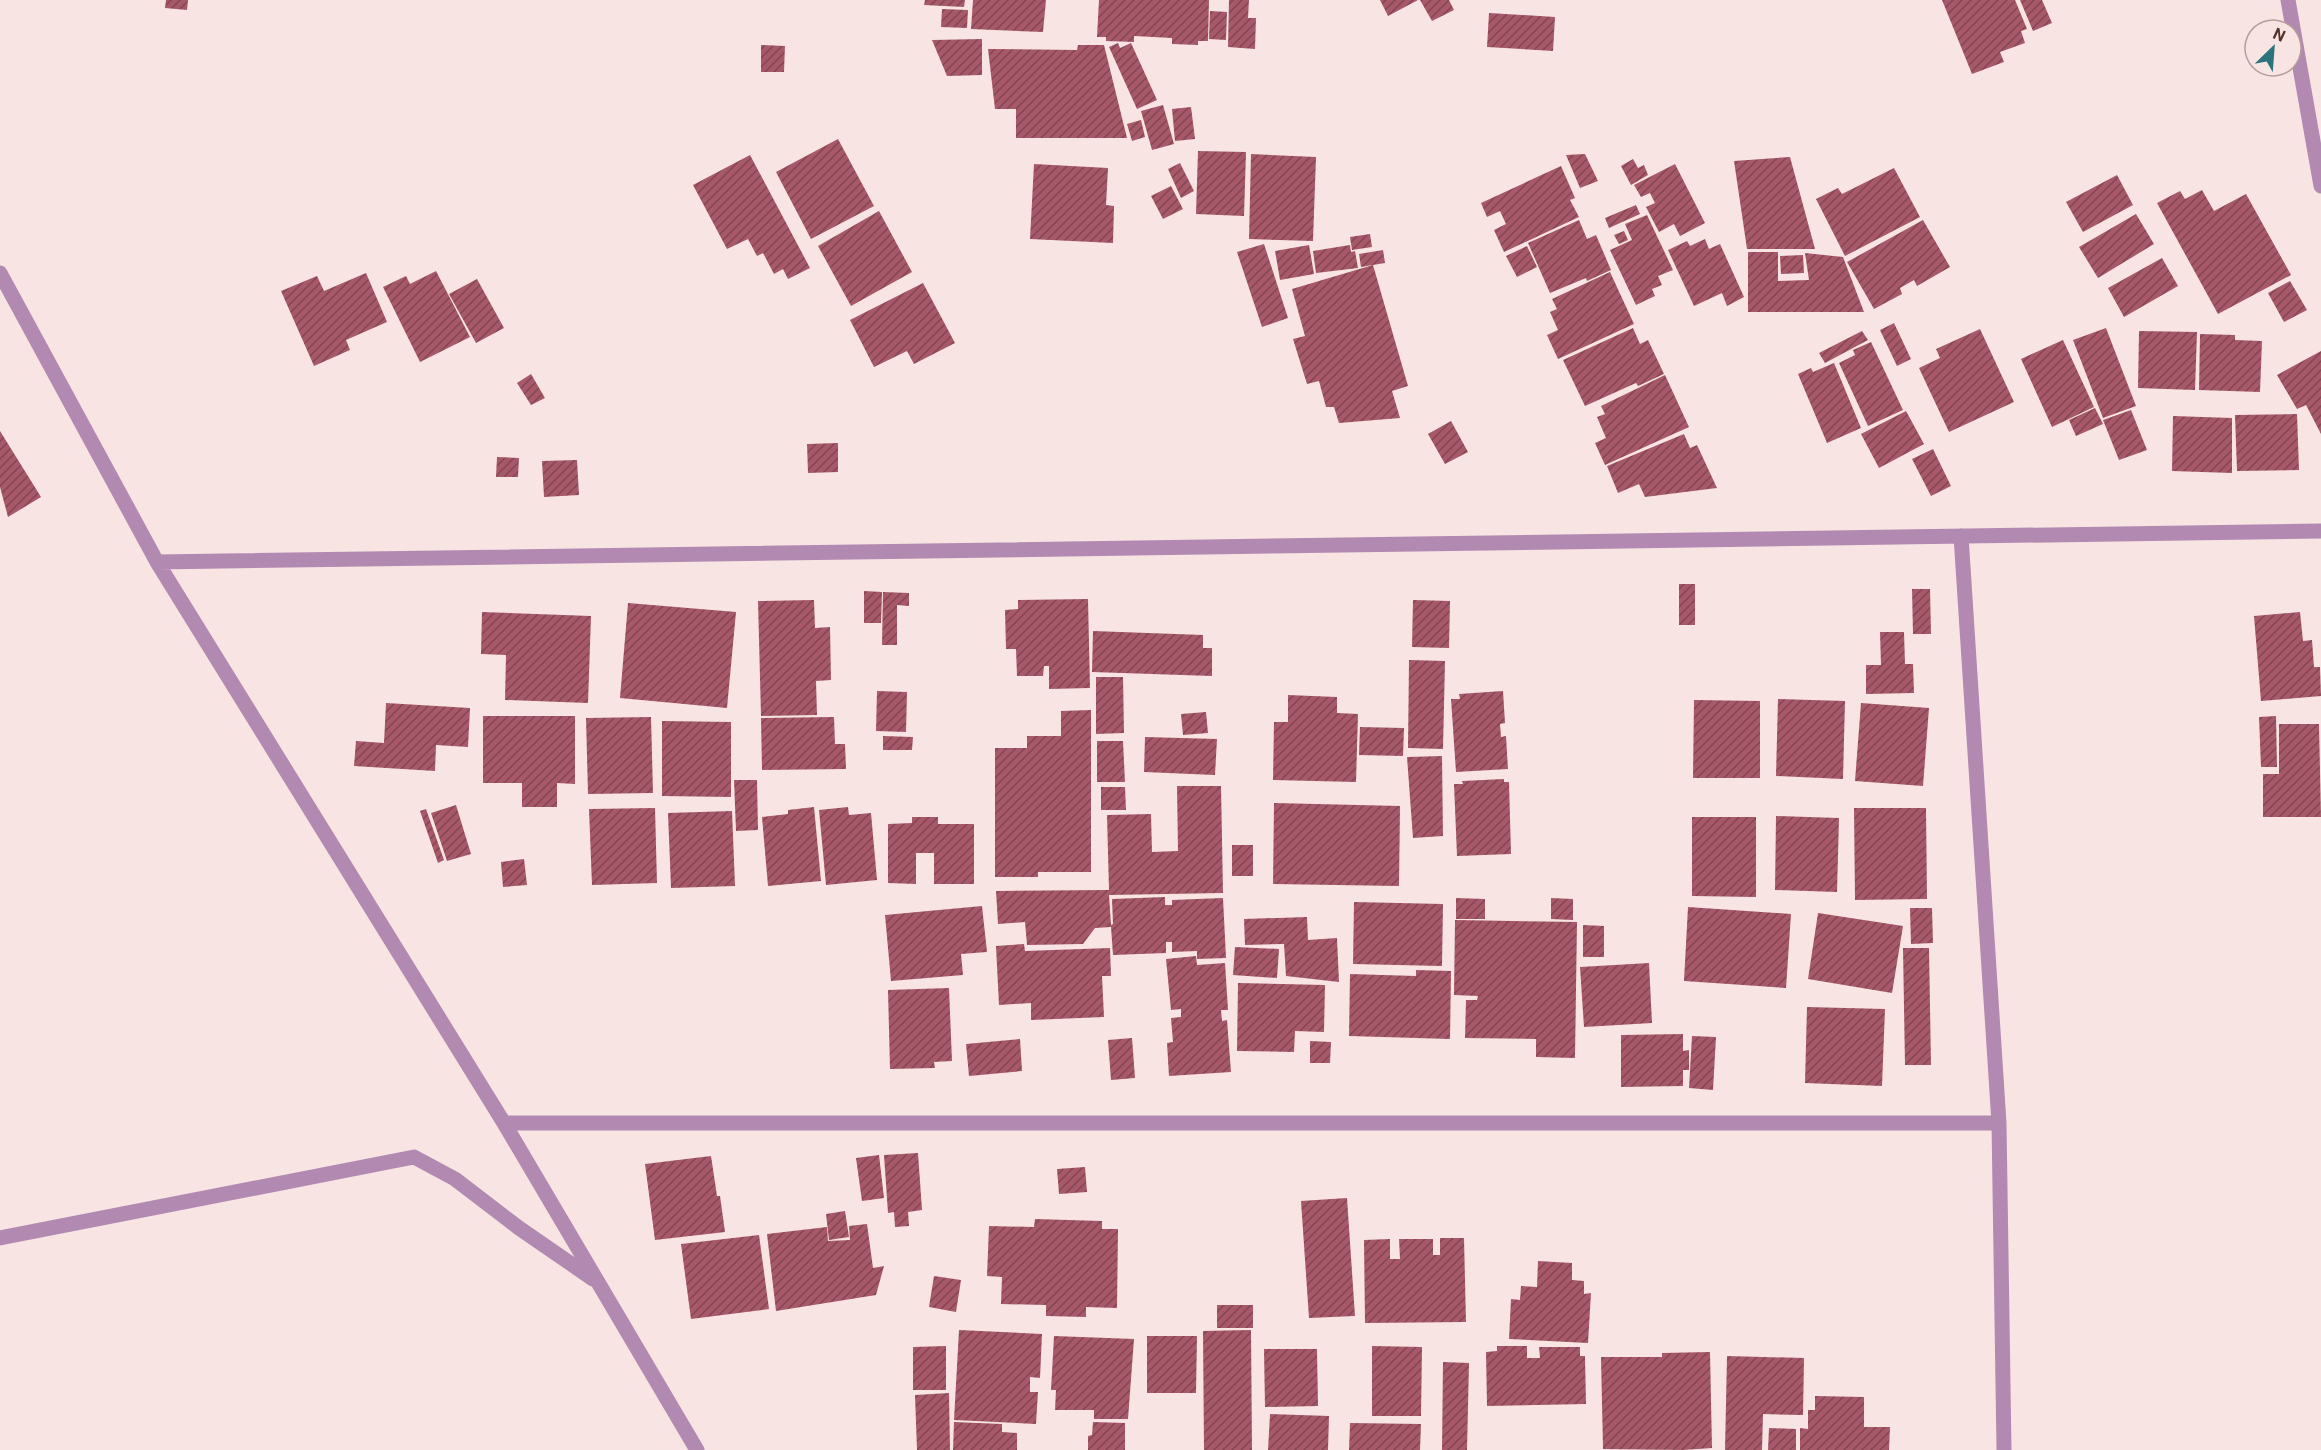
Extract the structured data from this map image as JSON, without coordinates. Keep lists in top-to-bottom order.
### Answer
{
  "north": "top right"
}
